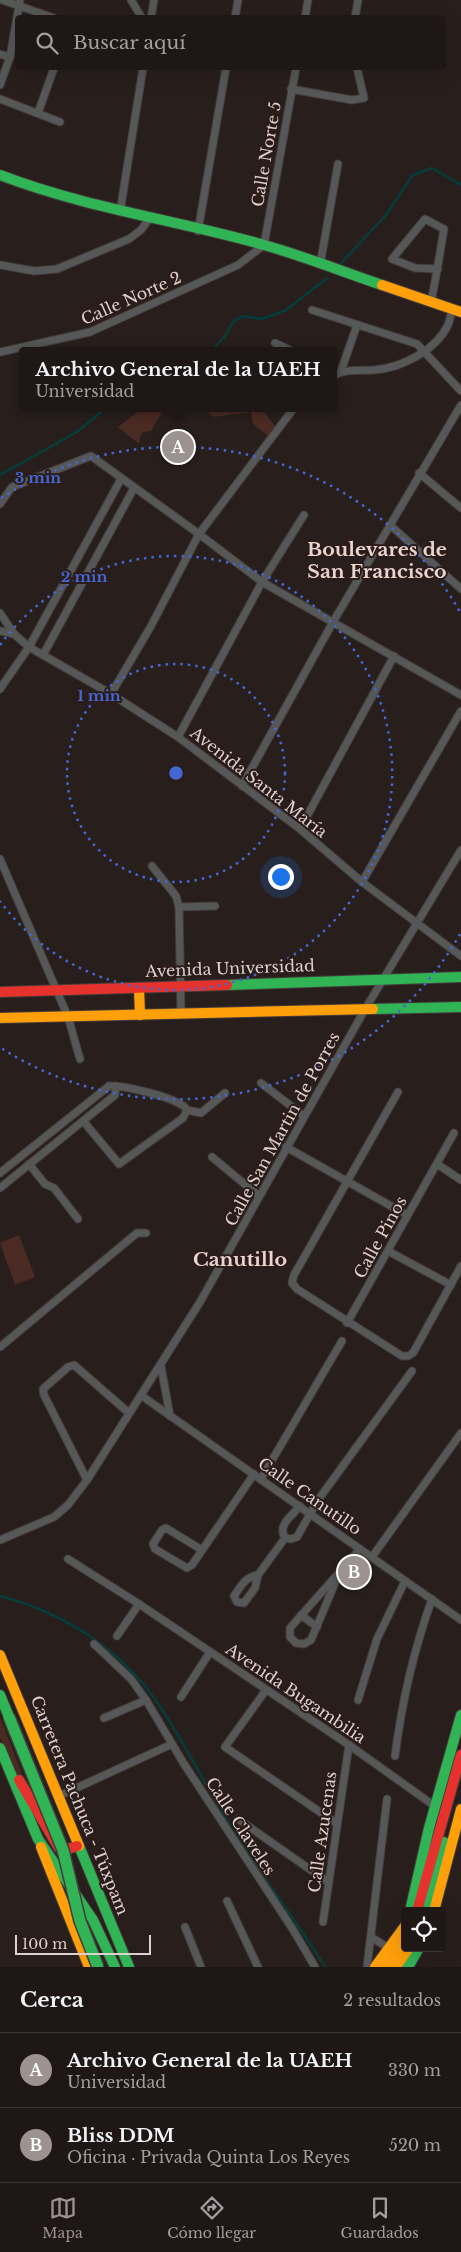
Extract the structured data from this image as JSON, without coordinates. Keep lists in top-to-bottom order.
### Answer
{
  "streets": {
    "main road": ["Avenida Universidad", "Carretera Pachuca - Túxpam"],
    "street": [
      "Calle Norte 5",
      "Calle Norte 2",
      "Avenida Santa María",
      "Calle San Martin de Porres",
      "Calle Pinos",
      "Calle Canutillo",
      "Avenida Bugambilia",
      "Calle Claveles",
      "Calle Azucenas"
    ]
  },
  "crossings": [
    ["Calle Norte 5", "Calle Norte 2"],
    ["Avenida Santa María", "Calle San Martin de Porres"],
    ["Avenida Universidad", "Calle San Martin de Porres"],
    ["Calle San Martin de Porres", "Calle Canutillo"],
    ["Avenida Bugambilia", "Calle Azucenas"]
  ],
  "districts": ["Boulevares de San Francisco", "Canutillo"],
  "scale_bar": "100 m",
  "page": {
    "search": "Buscar aquí",
    "popup": ["Archivo General de la UAEH", "Universidad"],
    "pins": ["A", "B"],
    "scale": "100 m",
    "heading": ["Cerca", "2 resultados"],
    "list": [
      {
        "mark": "A",
        "name": "Archivo General de la UAEH",
        "note": "Universidad",
        "value": "330 m"
      },
      {
        "mark": "B",
        "name": "Bliss DDM",
        "note": "Oficina · Privada Quinta Los Reyes",
        "value": "520 m"
      }
    ],
    "nav": ["Mapa", "Cómo llegar", "Guardados"]
  },
  "rings": ["3 min", "2 min", "1 min"]
}
